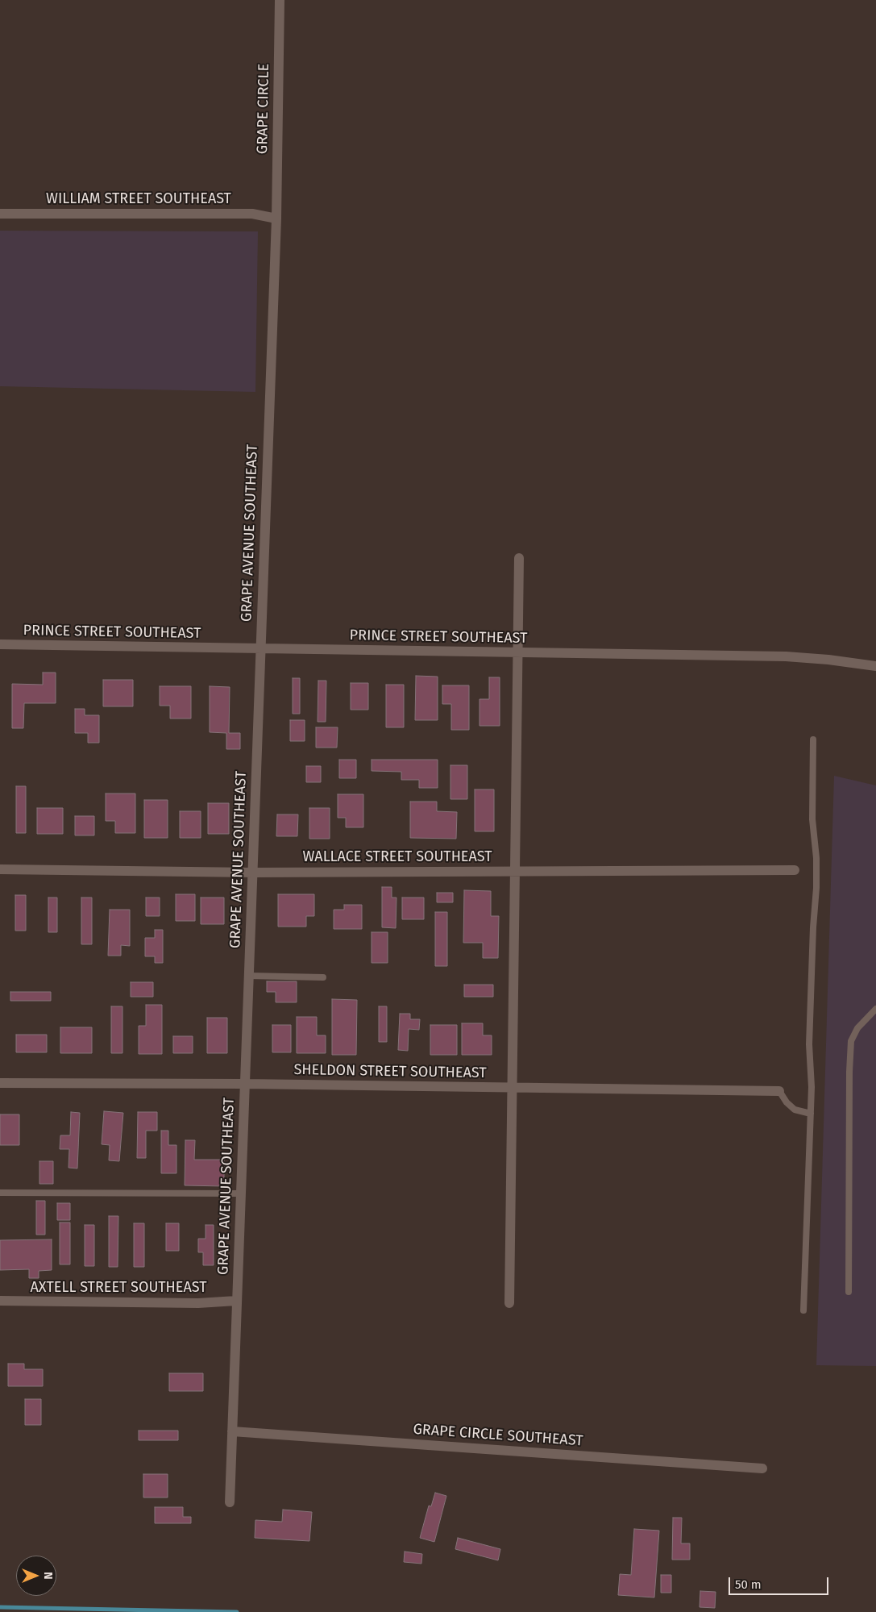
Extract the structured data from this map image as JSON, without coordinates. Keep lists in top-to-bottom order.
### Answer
{
  "streets": {
    "street": [
      "GRAPE CIRCLE",
      "WILLIAM STREET SOUTHEAST",
      "GRAPE AVENUE SOUTHEAST",
      "PRINCE STREET SOUTHEAST",
      "WALLACE STREET SOUTHEAST",
      "SHELDON STREET SOUTHEAST",
      "AXTELL STREET SOUTHEAST",
      "GRAPE CIRCLE SOUTHEAST"
    ]
  },
  "crossings": [
    ["GRAPE CIRCLE", "WILLIAM STREET SOUTHEAST"],
    ["GRAPE CIRCLE", "GRAPE AVENUE SOUTHEAST"],
    ["WILLIAM STREET SOUTHEAST", "GRAPE AVENUE SOUTHEAST"],
    ["GRAPE AVENUE SOUTHEAST", "PRINCE STREET SOUTHEAST"],
    ["GRAPE AVENUE SOUTHEAST", "WALLACE STREET SOUTHEAST"],
    ["GRAPE AVENUE SOUTHEAST", "SHELDON STREET SOUTHEAST"],
    ["GRAPE AVENUE SOUTHEAST", "AXTELL STREET SOUTHEAST"],
    ["GRAPE AVENUE SOUTHEAST", "GRAPE CIRCLE SOUTHEAST"]
  ],
  "scale_bar": "50 m",
  "north": "right"
}
